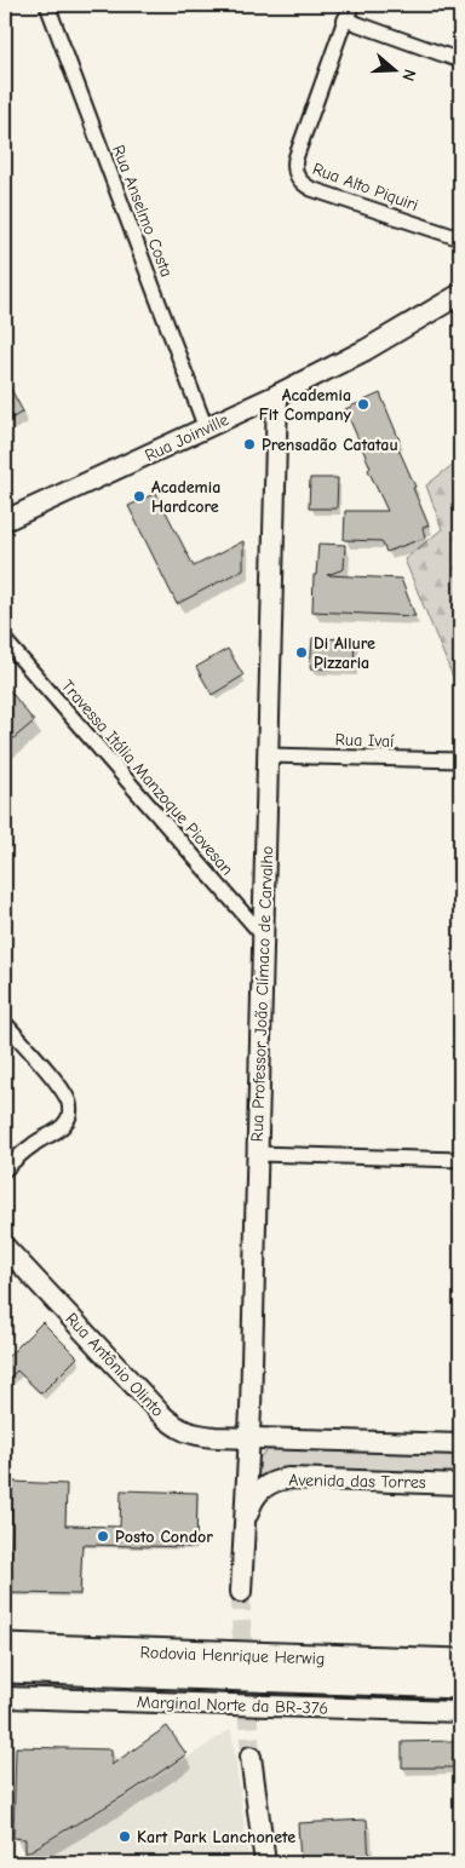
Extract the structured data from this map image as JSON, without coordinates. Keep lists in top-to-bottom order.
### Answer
{
  "streets": {
    "highway": ["Rodovia Henrique Herwig"],
    "main road": [
      "Rua Joinville",
      "Rua Professor João Clímaco de Carvalho",
      "Rua Antônio Olinto",
      "Avenida das Torres",
      "Marginal Norte da BR-376"
    ],
    "street": [
      "Rua Alto Piquiri",
      "Rua Anselmo Costa",
      "Rua Ivaí",
      "Travessa Itália Manzoque Piovesan"
    ]
  },
  "crossings": [
    ["Rua Anselmo Costa", "Rua Joinville"],
    ["Rua Joinville", "Rua Professor João Clímaco de Carvalho"],
    ["Rua Ivaí", "Rua Professor João Clímaco de Carvalho"],
    ["Travessa Itália Manzoque Piovesan", "Rua Professor João Clímaco de Carvalho"],
    ["Rua Professor João Clímaco de Carvalho", "Rua Antônio Olinto"],
    ["Rua Professor João Clímaco de Carvalho", "Avenida das Torres"]
  ],
  "places": [
    "Academia Fit Company",
    "Prensadão Catatau",
    "Academia Hardcore",
    "Di Allure Pizzaria",
    "Posto Condor",
    "Kart Park Lanchonete"
  ],
  "north": "right"
}
